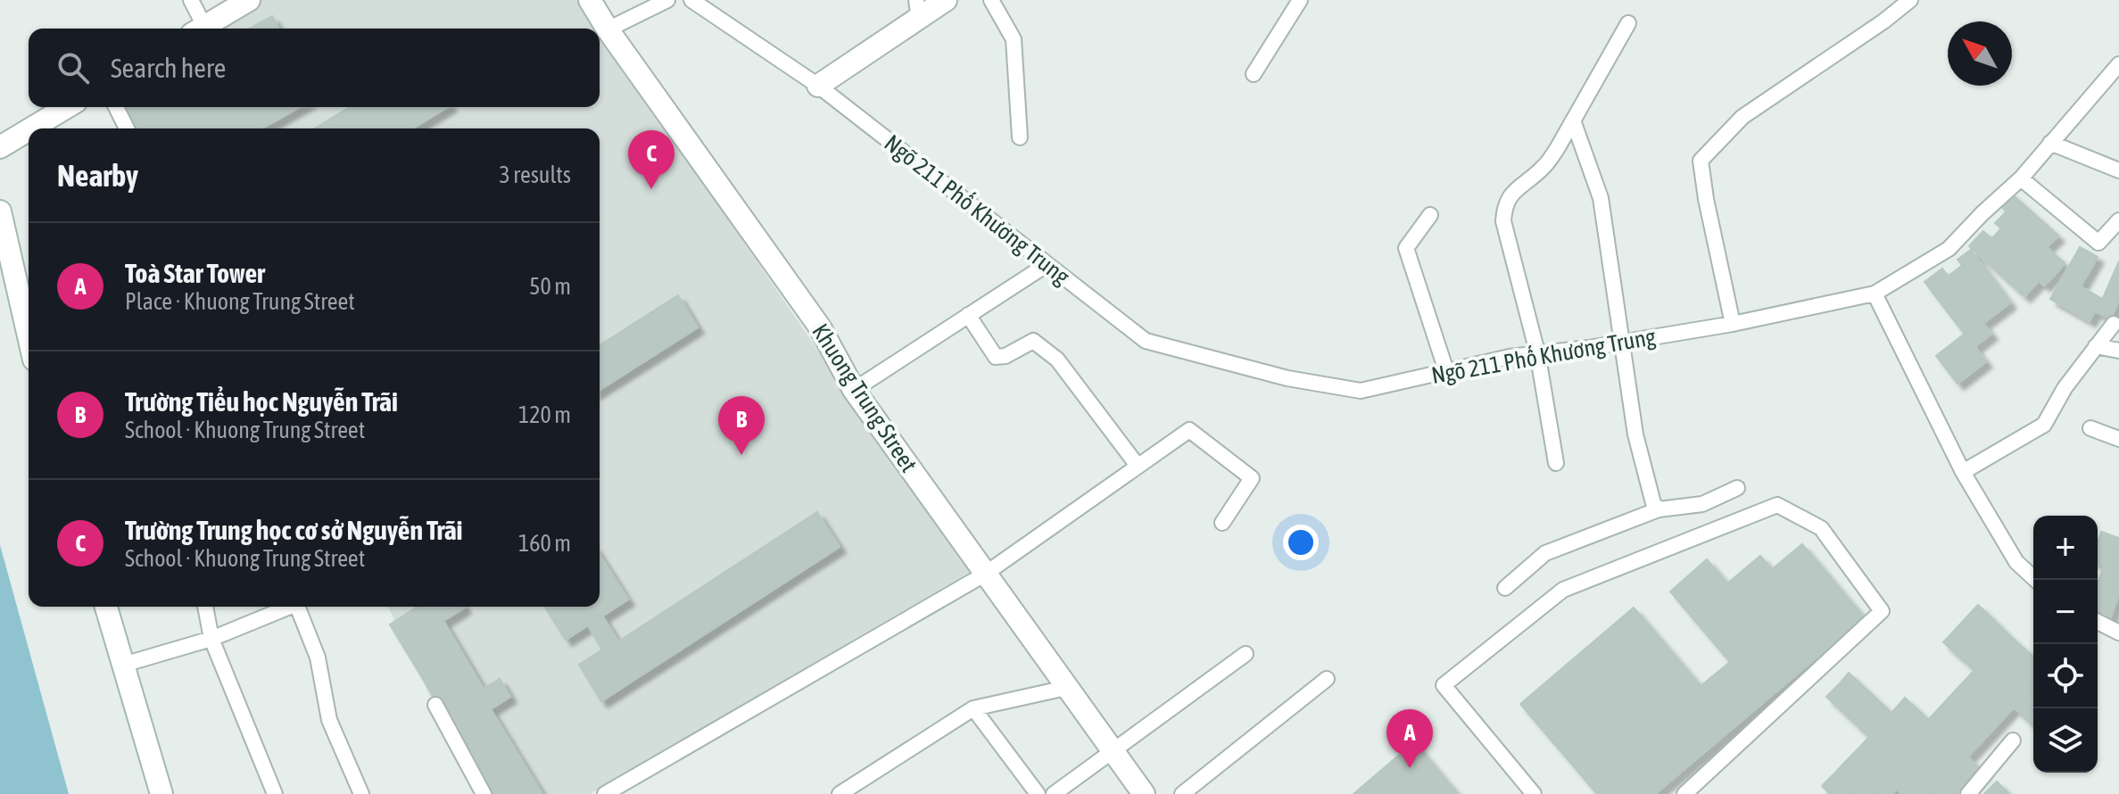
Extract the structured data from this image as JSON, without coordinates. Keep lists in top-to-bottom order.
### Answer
{
  "streets": {
    "street": ["Khuong Trung Street"],
    "lane": ["Ngõ 211 Phố Khương Trung"]
  },
  "north": "top left",
  "page": {
    "search": "Search here",
    "heading": ["Nearby", "3 results"],
    "pins": ["C", "B", "A"],
    "list": [
      {
        "mark": "A",
        "name": "Toà Star Tower",
        "note": "Place · Khuong Trung Street",
        "value": "50 m"
      },
      {
        "mark": "B",
        "name": "Trường Tiểu học Nguyễn Trãi",
        "note": "School · Khuong Trung Street",
        "value": "120 m"
      },
      {
        "mark": "C",
        "name": "Trường Trung học cơ sở Nguyễn Trãi",
        "note": "School · Khuong Trung Street",
        "value": "160 m"
      }
    ],
    "map_buttons": ["+", "−"]
  }
}
